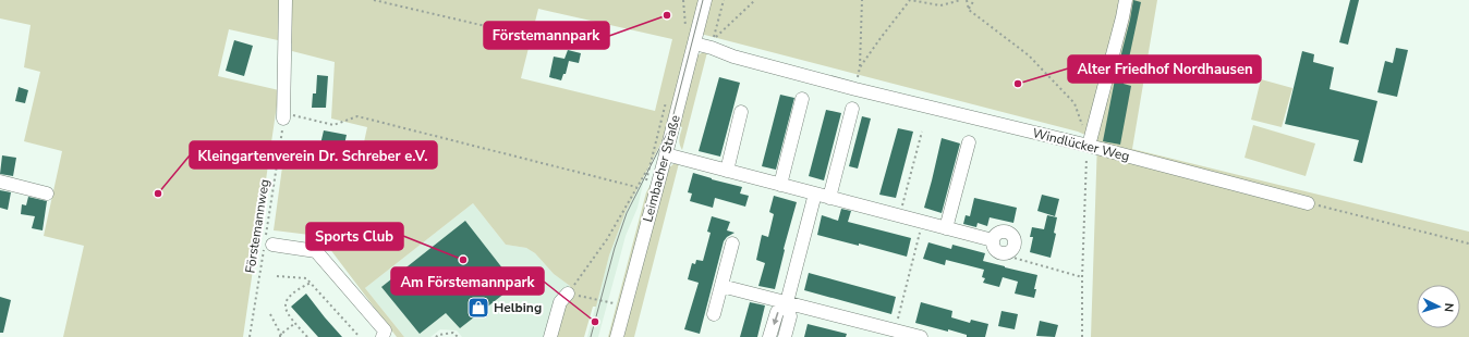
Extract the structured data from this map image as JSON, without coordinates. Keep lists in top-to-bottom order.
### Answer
{
  "streets": {
    "street": ["Windlücker Weg", "Leimbacher Straße"],
    "path": ["Förstemannweg"]
  },
  "crossings": [
    ["Windlücker Weg", "Leimbacher Straße"]
  ],
  "places": {
    "other": [
      "Förstemannpark",
      "Alter Friedhof Nordhausen",
      "Kleingartenverein Dr. Schreber e.V.",
      "Sports Club",
      "Am Förstemannpark"
    ],
    "shop": ["Helbing"]
  },
  "north": "right"
}
